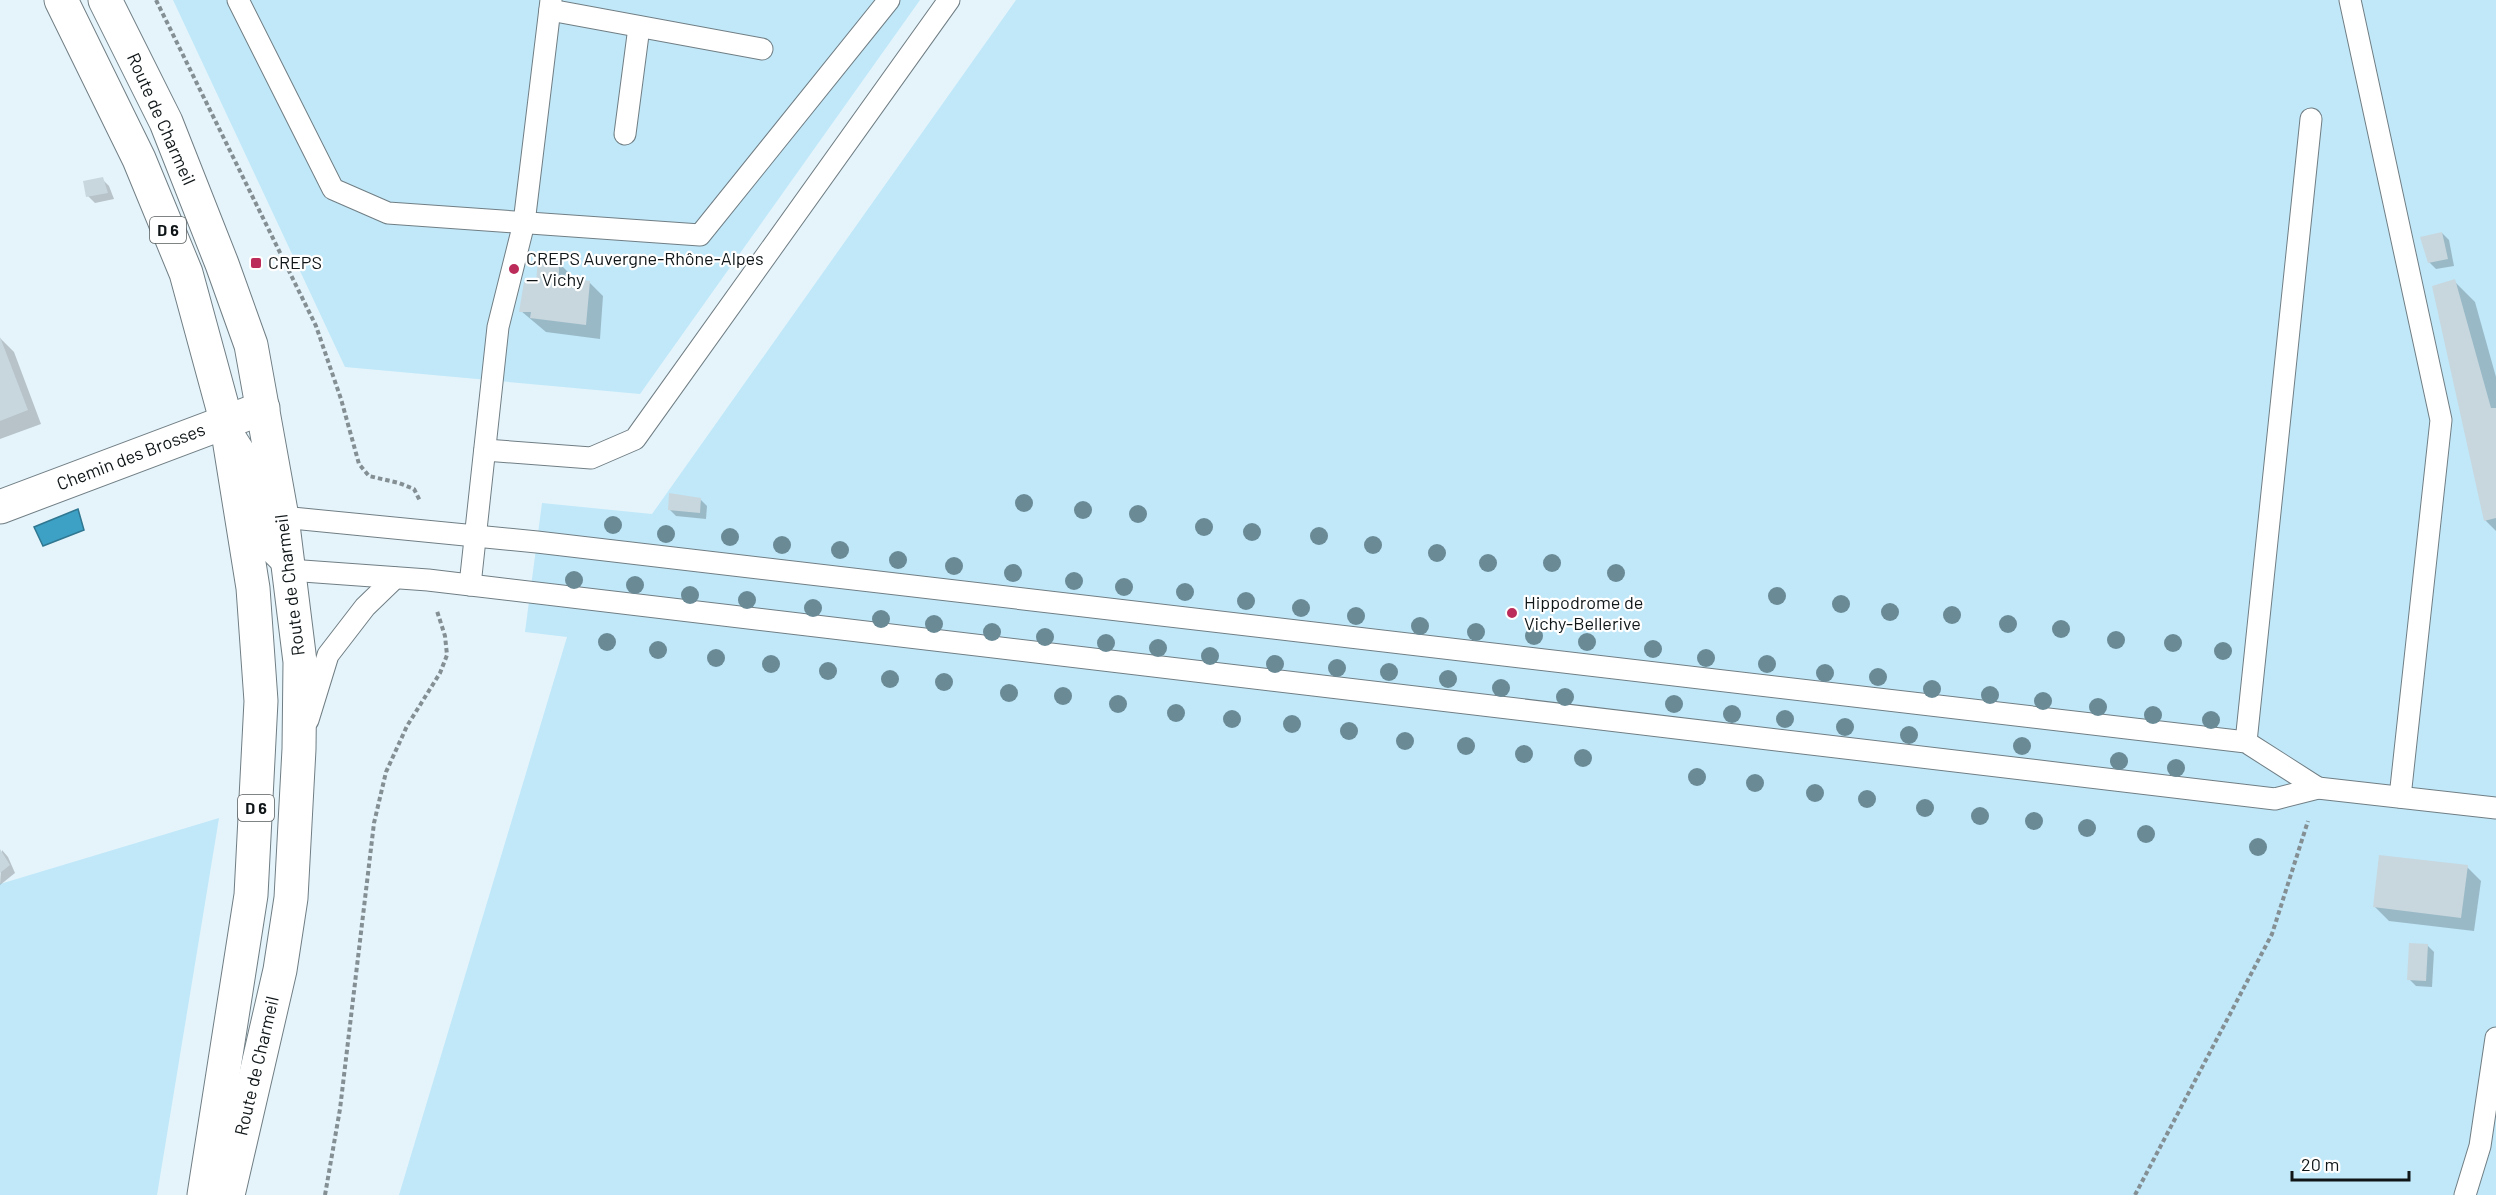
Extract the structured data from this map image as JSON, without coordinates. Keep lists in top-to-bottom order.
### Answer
{
  "streets": {
    "main road": ["Route de Charmeil", "D 6", "Chemin des Brosses"]
  },
  "crossings": [
    ["Route de Charmeil", "Chemin des Brosses"]
  ],
  "places": {
    "transit": ["CREPS"],
    "other": ["CREPS Auvergne-Rhône-Alpes — Vichy", "Hippodrome de Vichy-Bellerive"]
  },
  "scale_bar": "20 m"
}
